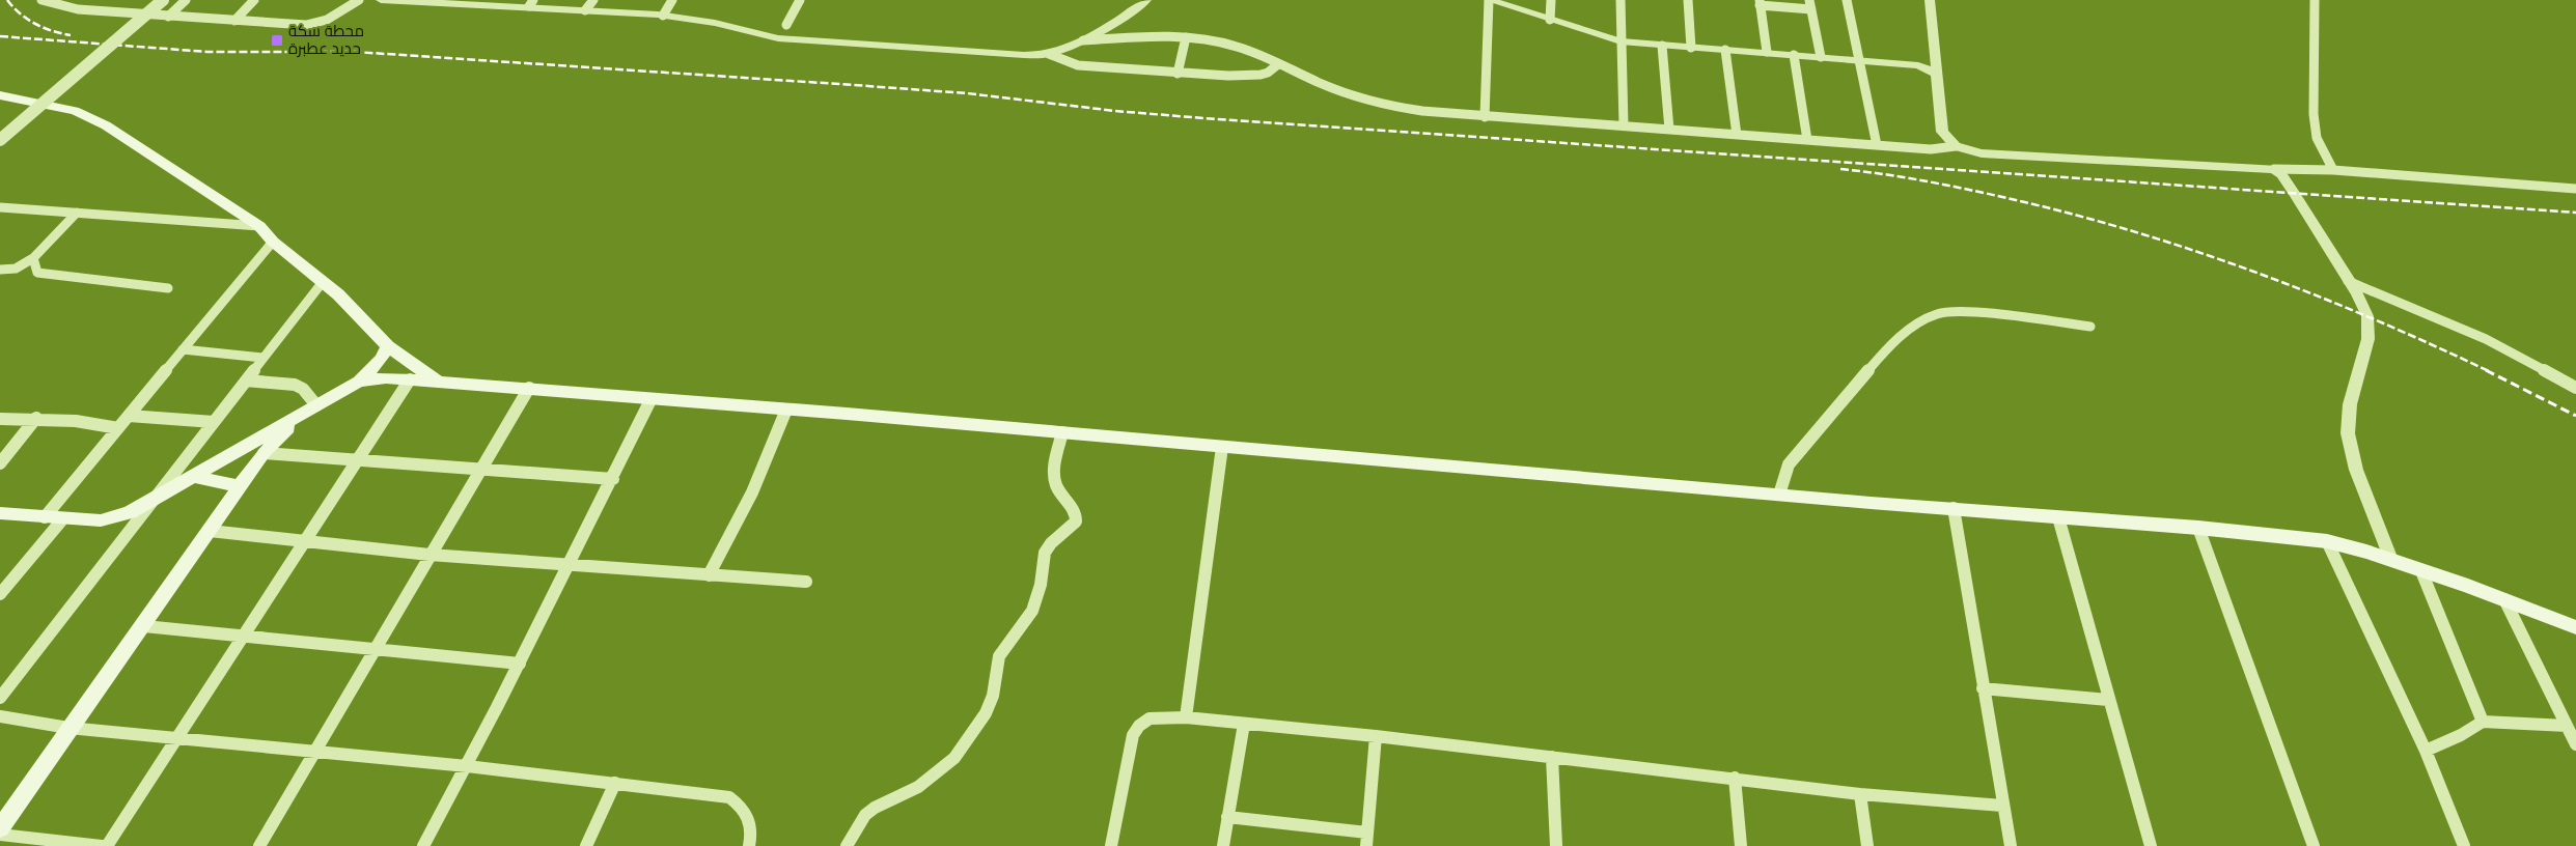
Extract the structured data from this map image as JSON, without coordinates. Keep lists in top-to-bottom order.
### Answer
{
  "places": {
    "transit": ["محطة سكة حديد عطبرة"]
  }
}
